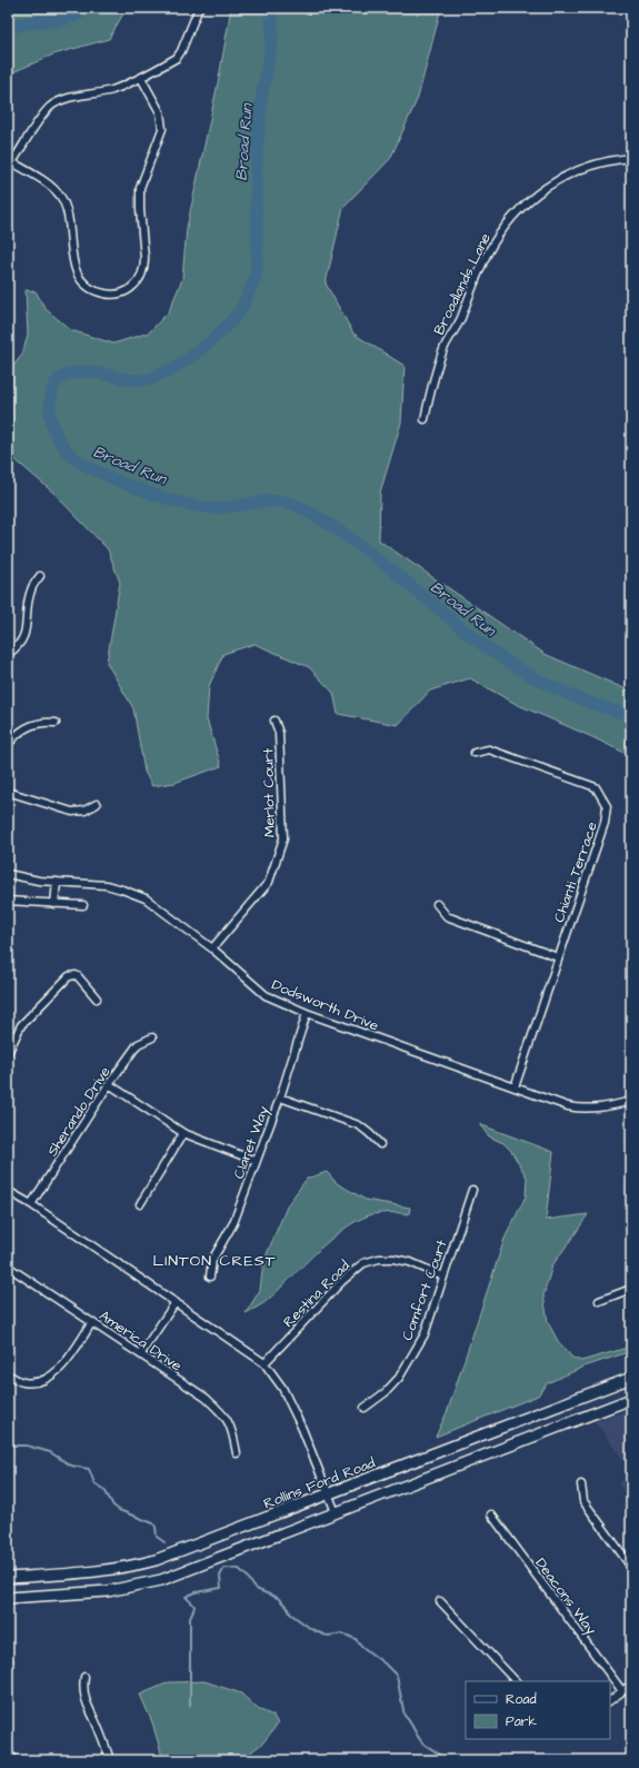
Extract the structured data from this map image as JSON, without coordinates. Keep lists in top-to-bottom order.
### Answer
{
  "streets": {
    "main road": ["Rollins Ford Road"],
    "street": [
      "Broadlands Lane",
      "Merlot Court",
      "Chianti Terrace",
      "Dodsworth Drive",
      "Sherando Drive",
      "Claret Way",
      "Comfort Court",
      "Restina Road",
      "America Drive",
      "Deacons Way"
    ]
  },
  "crossings": [
    ["Merlot Court", "Dodsworth Drive"],
    ["Chianti Terrace", "Dodsworth Drive"],
    ["Dodsworth Drive", "Claret Way"],
    ["Comfort Court", "Restina Road"]
  ],
  "districts": ["LINTON CREST"],
  "water": ["Broad Run"],
  "legend": ["Road", "Park"]
}
